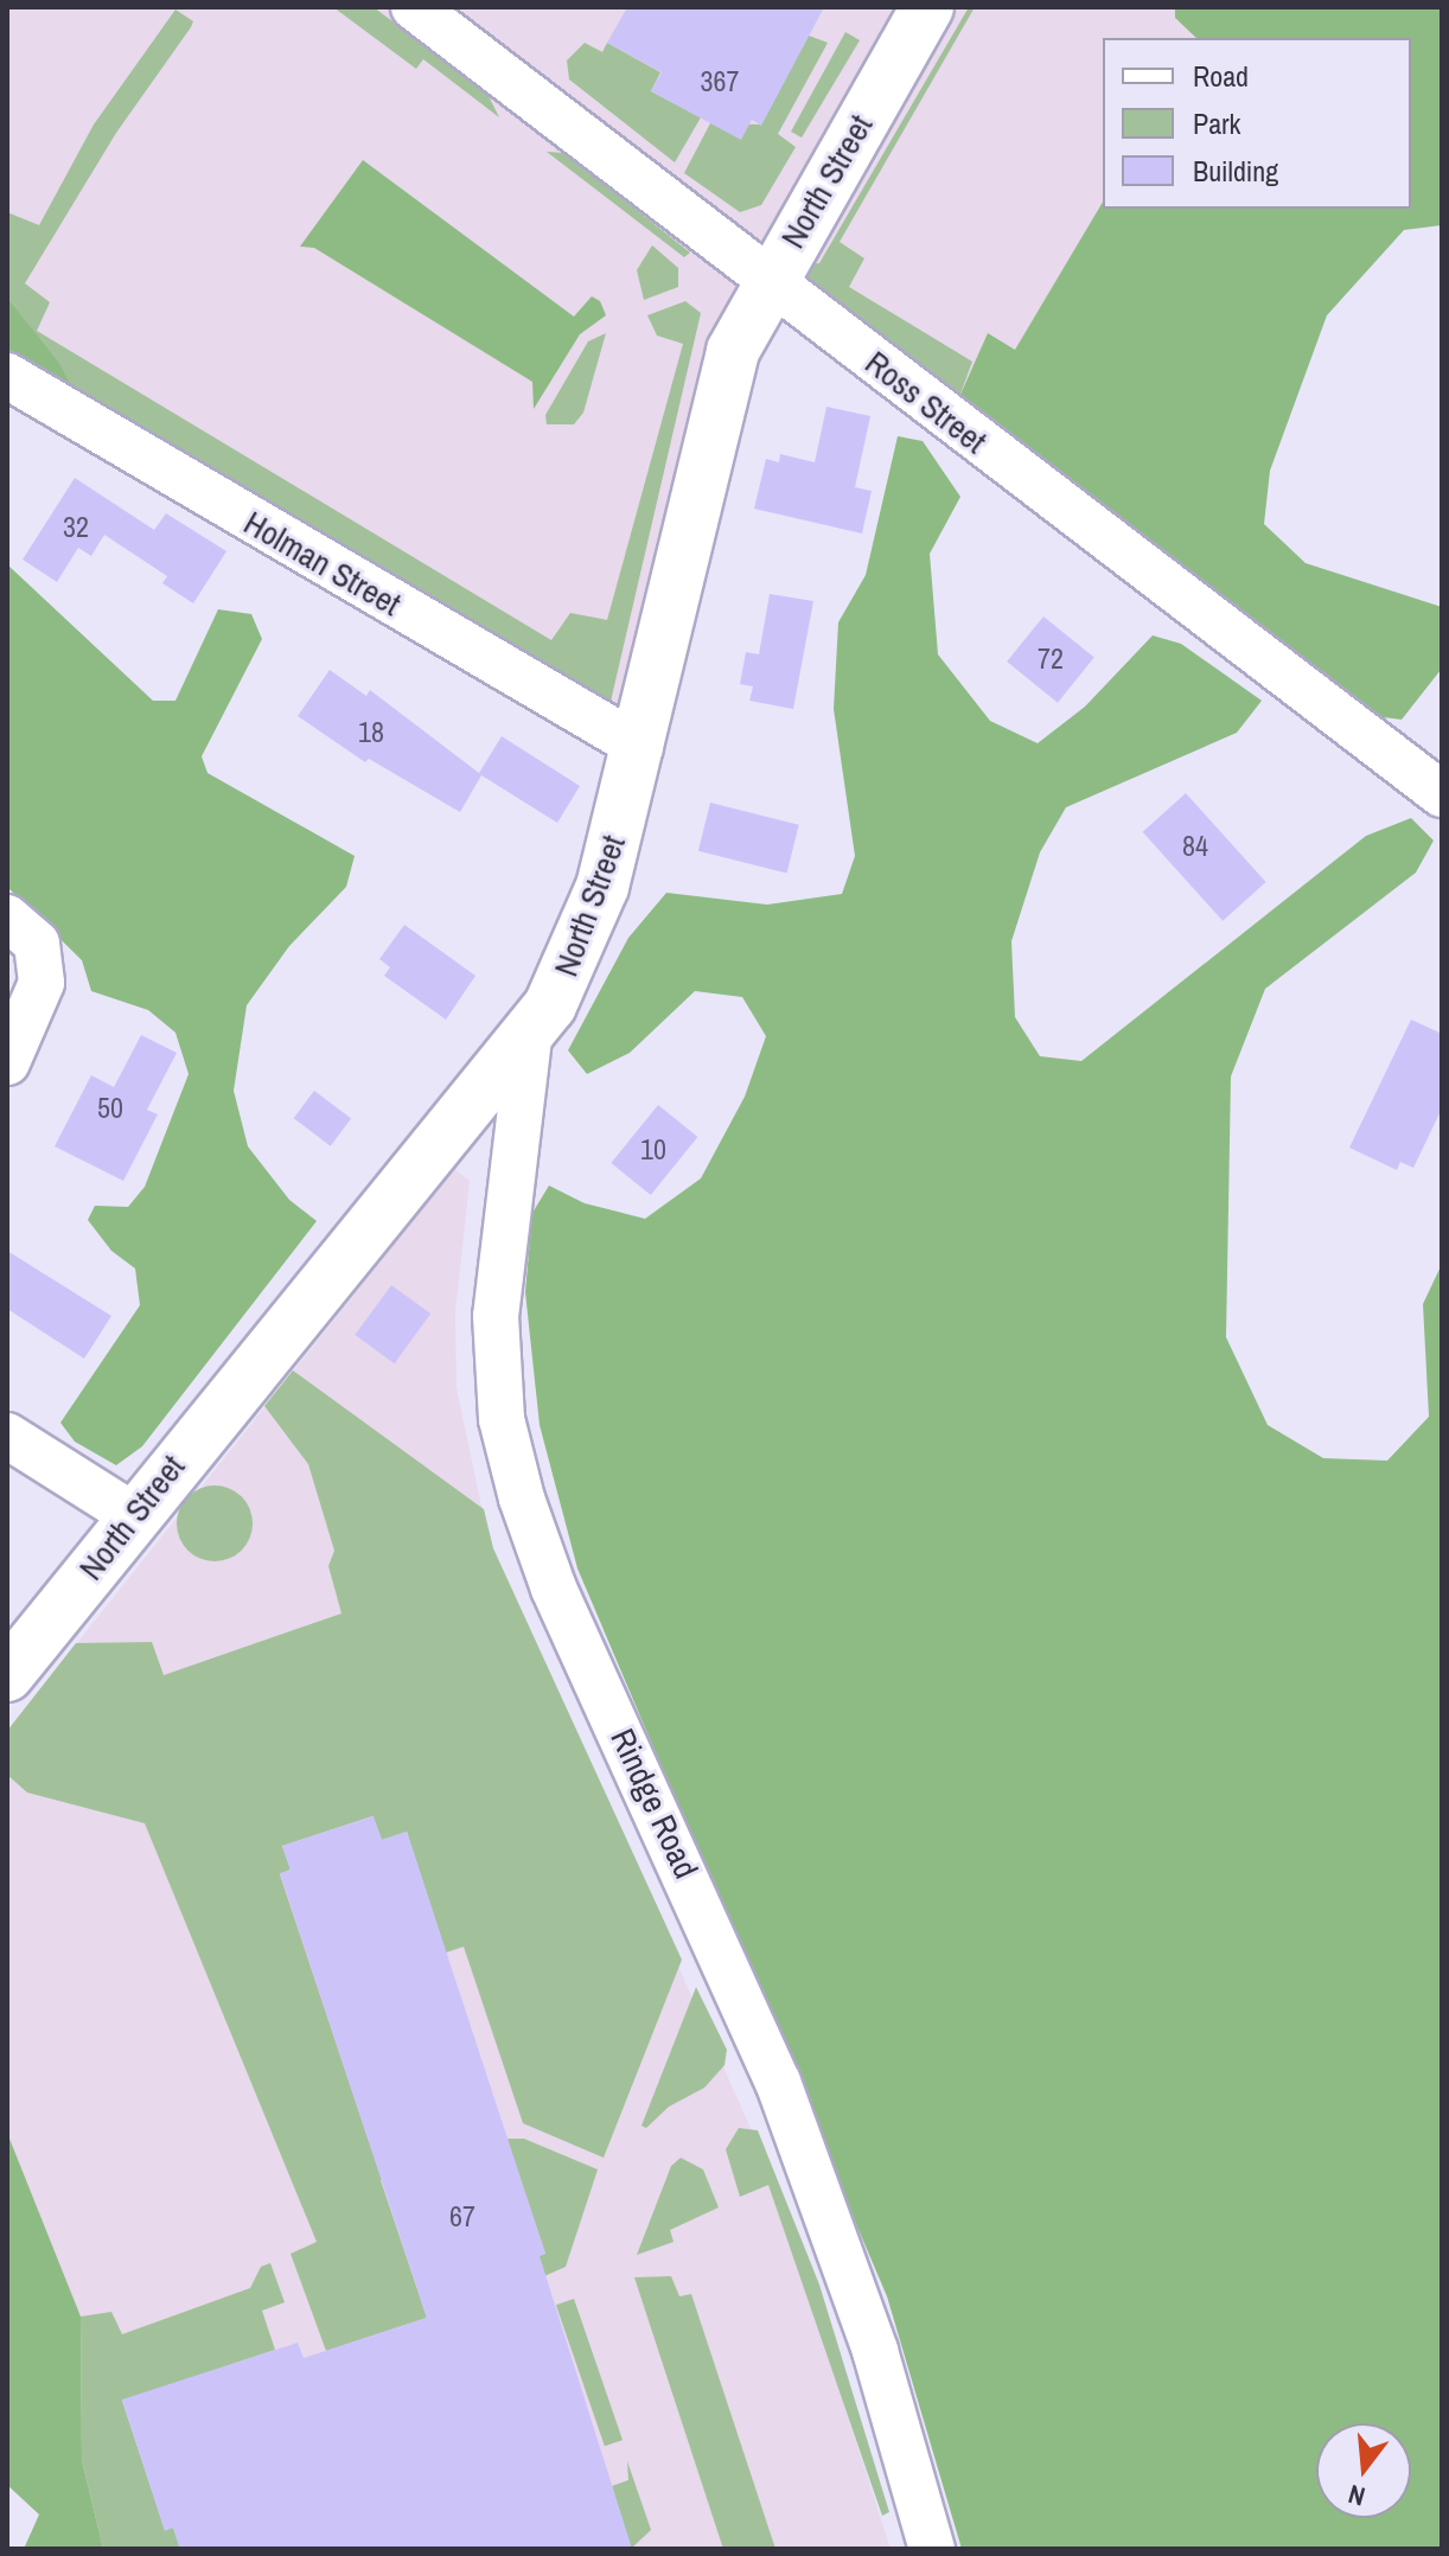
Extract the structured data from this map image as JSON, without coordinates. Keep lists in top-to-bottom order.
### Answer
{
  "streets": {
    "street": [
      "North Street",
      "Ross Street",
      "Holman Street",
      "Rindge Road"
    ]
  },
  "crossings": [
    ["North Street", "Ross Street"],
    ["North Street", "Holman Street"],
    ["North Street", "Rindge Road"]
  ],
  "house_numbers": [
    "367",
    "32",
    "72",
    "18",
    "84",
    "50",
    "10",
    "67"
  ],
  "legend": ["Road", "Park", "Building"],
  "north": "bottom"
}
